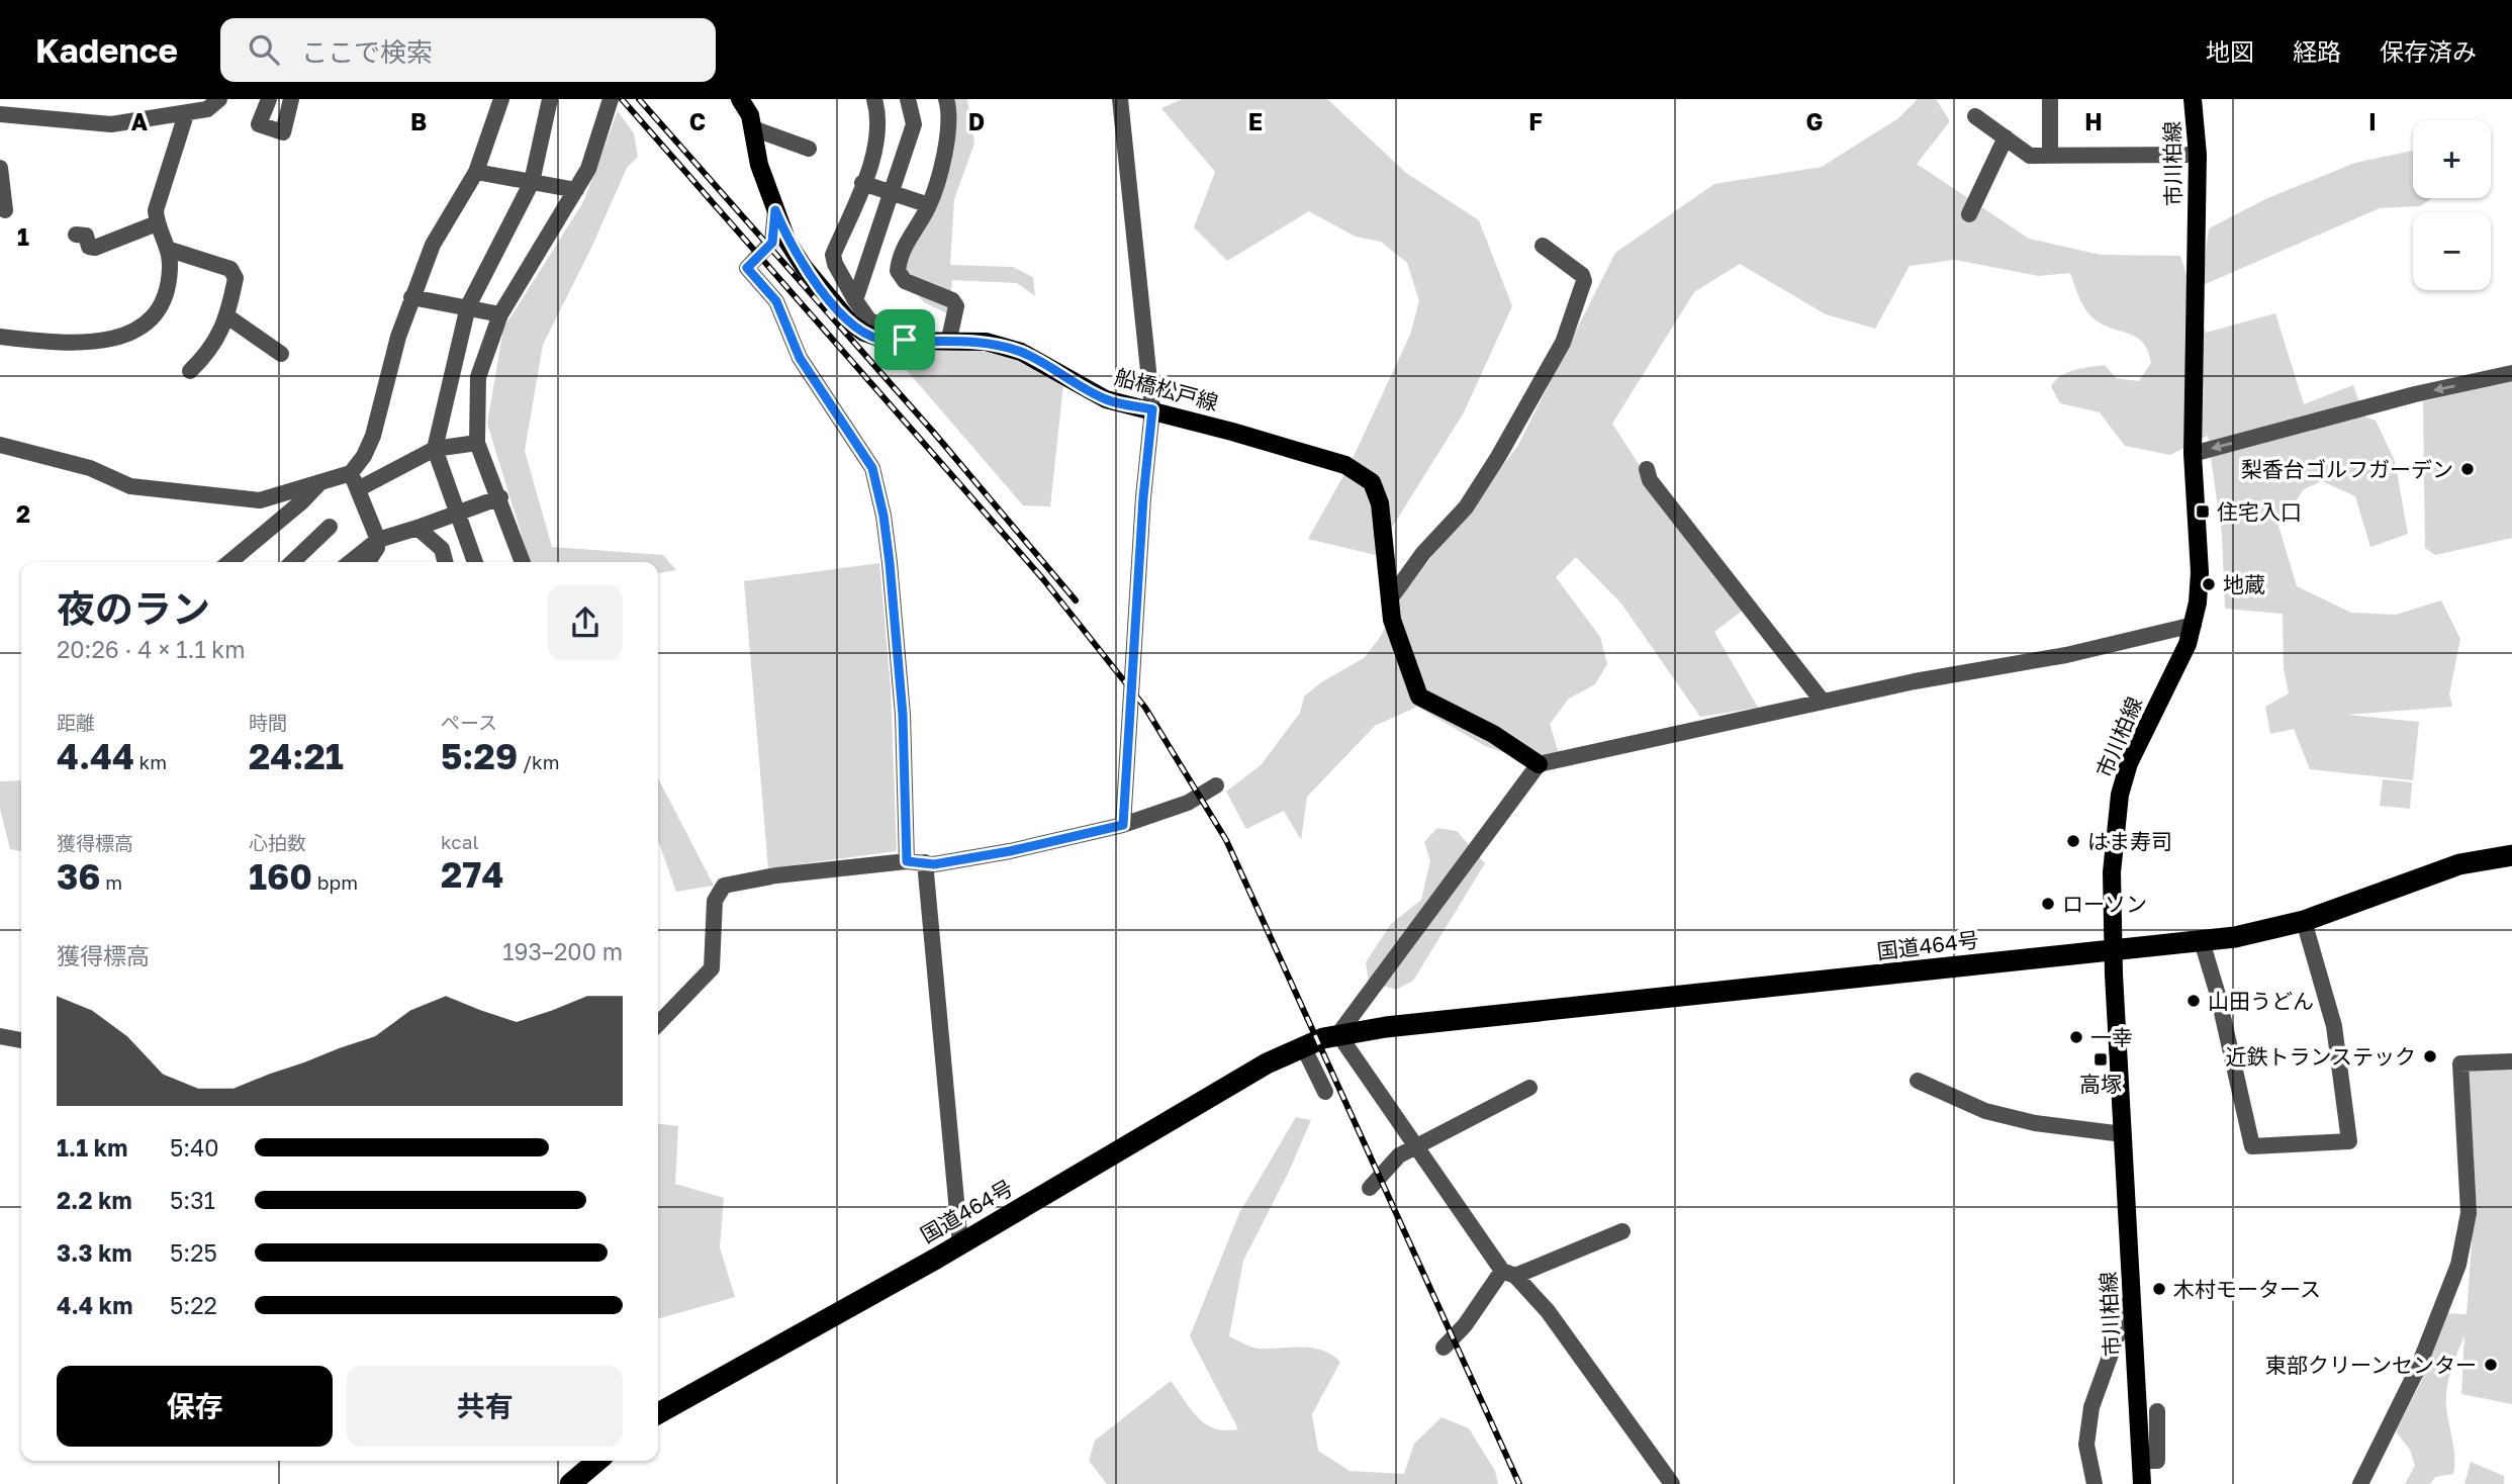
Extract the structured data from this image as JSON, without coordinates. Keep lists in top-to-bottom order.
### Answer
{
  "streets": {
    "highway": ["国道464号"],
    "main road": ["市川柏線", "船橋松戸線"]
  },
  "crossings": [
    ["市川柏線", "国道464号"]
  ],
  "places": {
    "other": [
      "梨香台ゴルフガーデン",
      "地蔵",
      "はま寿司",
      "ローソン",
      "山田うどん",
      "一幸",
      "近鉄トランステック",
      "木村モータース",
      "東部クリーンセンター"
    ],
    "transit": ["住宅入口", "高塚"]
  },
  "page": {
    "header": "Kadence",
    "search": "ここで検索",
    "nav": ["地図", "経路", "保存済み"],
    "map_buttons": ["+", "−"],
    "heading": ["夜のラン", "20:26 · 4 × 1.1 km"],
    "stats": [
      ["距離", "4.44 km"],
      ["時間", "24:21"],
      ["ペース", "5:29 /km"],
      ["獲得標高", "36 m"],
      ["心拍数", "160 bpm"],
      ["kcal", "274"]
    ],
    "chart": ["獲得標高", "193–200 m"],
    "list": [
      {
        "name": "1.1 km",
        "note": "5:40"
      },
      {
        "name": "2.2 km",
        "note": "5:31"
      },
      {
        "name": "3.3 km",
        "note": "5:25"
      },
      {
        "name": "4.4 km",
        "note": "5:22"
      }
    ],
    "buttons": ["保存", "共有"]
  },
  "grid": {
    "columns": [
      "A",
      "B",
      "C",
      "D",
      "E",
      "F",
      "G",
      "H",
      "I"
    ],
    "rows": ["1", "2"]
  }
}
